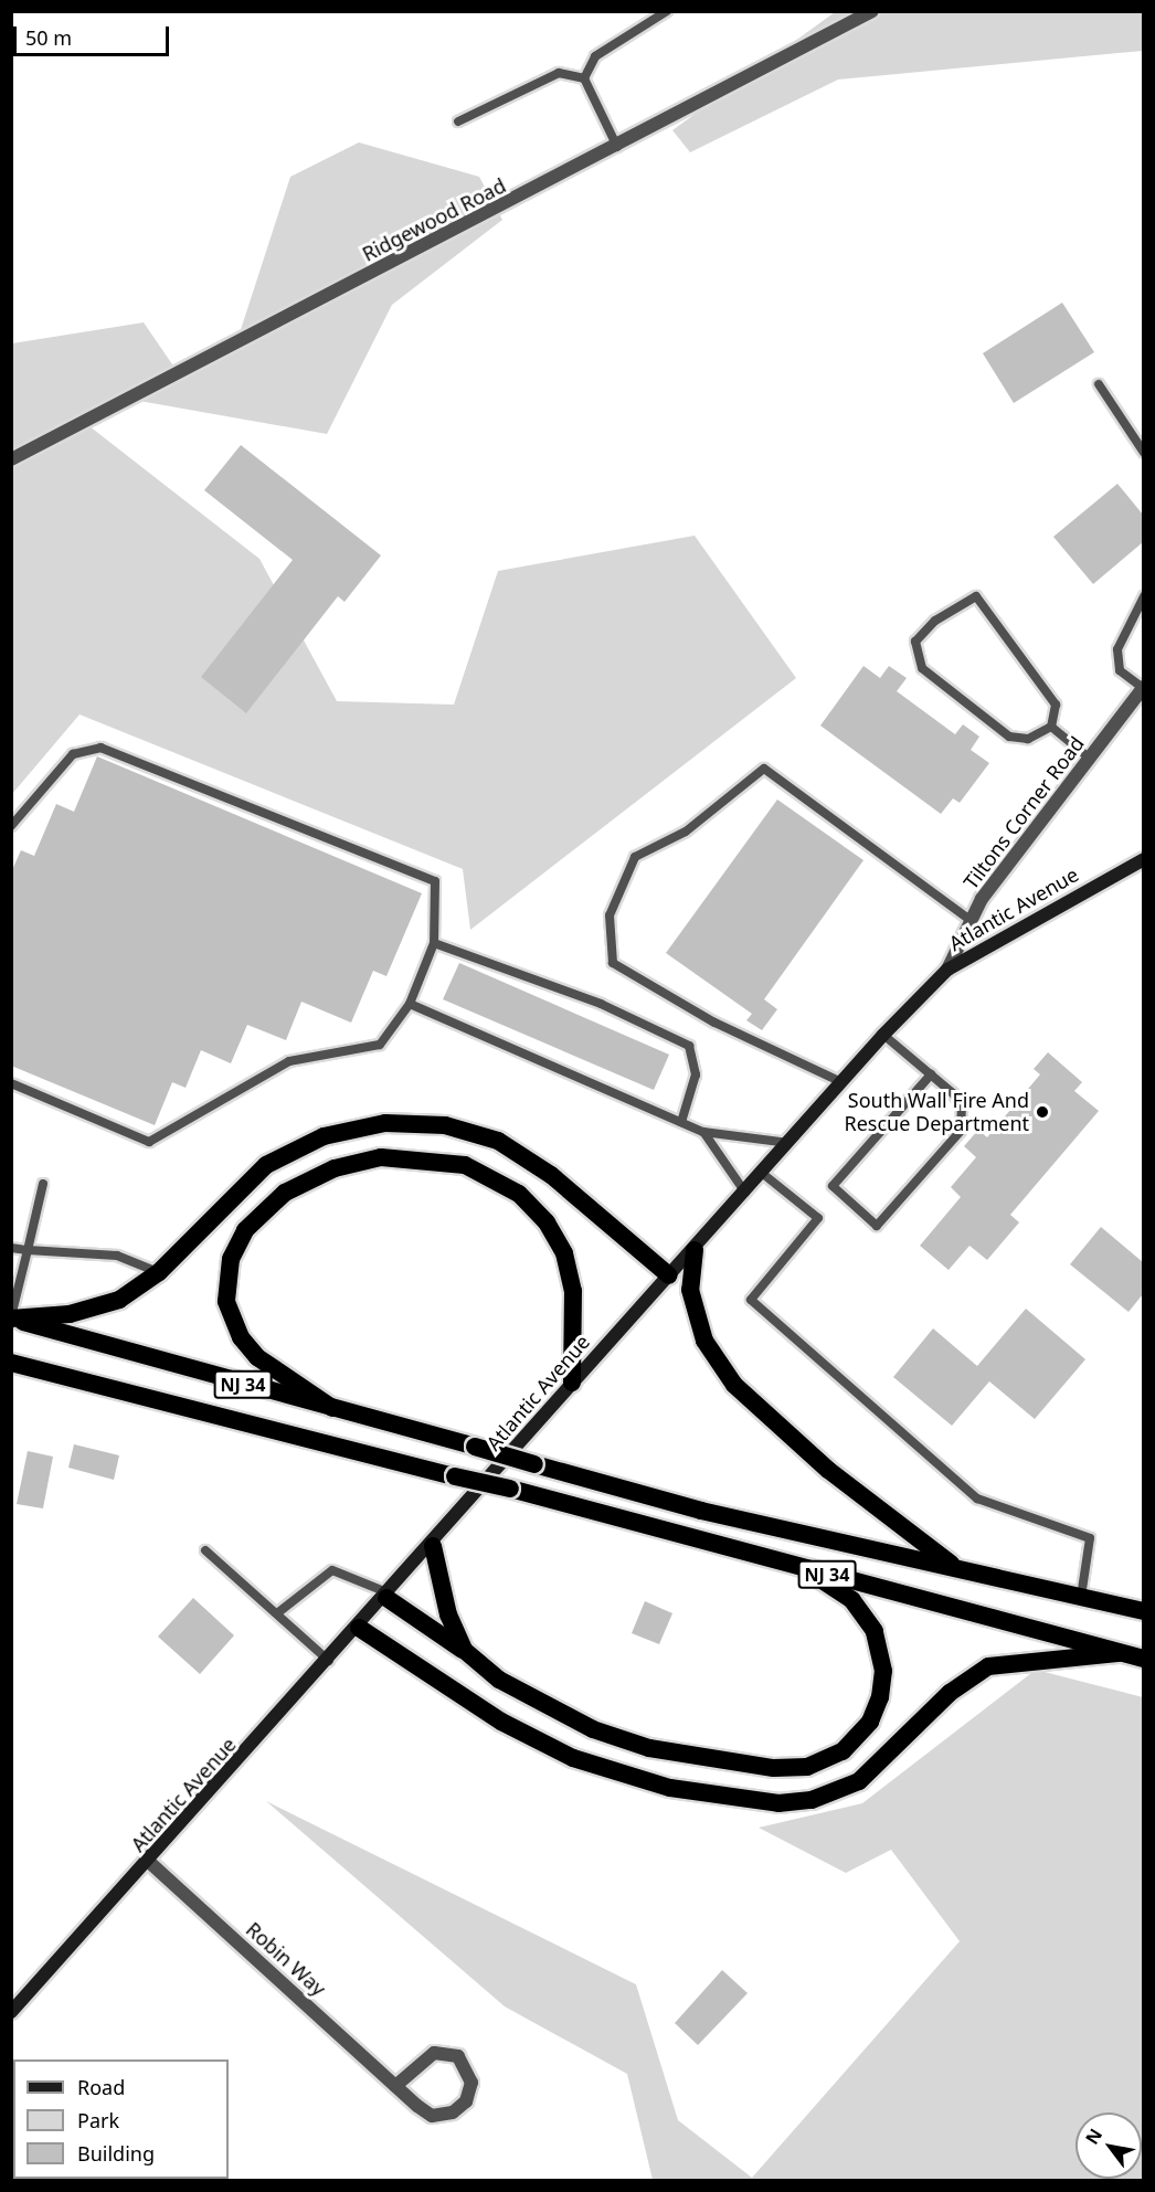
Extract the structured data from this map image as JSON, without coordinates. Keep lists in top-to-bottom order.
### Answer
{
  "streets": {
    "highway": ["NJ 34"],
    "main road": ["Atlantic Avenue"],
    "street": ["Ridgewood Road", "Tiltons Corner Road", "Robin Way"]
  },
  "crossings": [
    ["Tiltons Corner Road", "Atlantic Avenue"],
    ["Atlantic Avenue", "Robin Way"]
  ],
  "places": ["South Wall Fire And Rescue Department"],
  "legend": ["Road", "Park", "Building"],
  "scale_bar": "50 m",
  "north": "top left"
}
